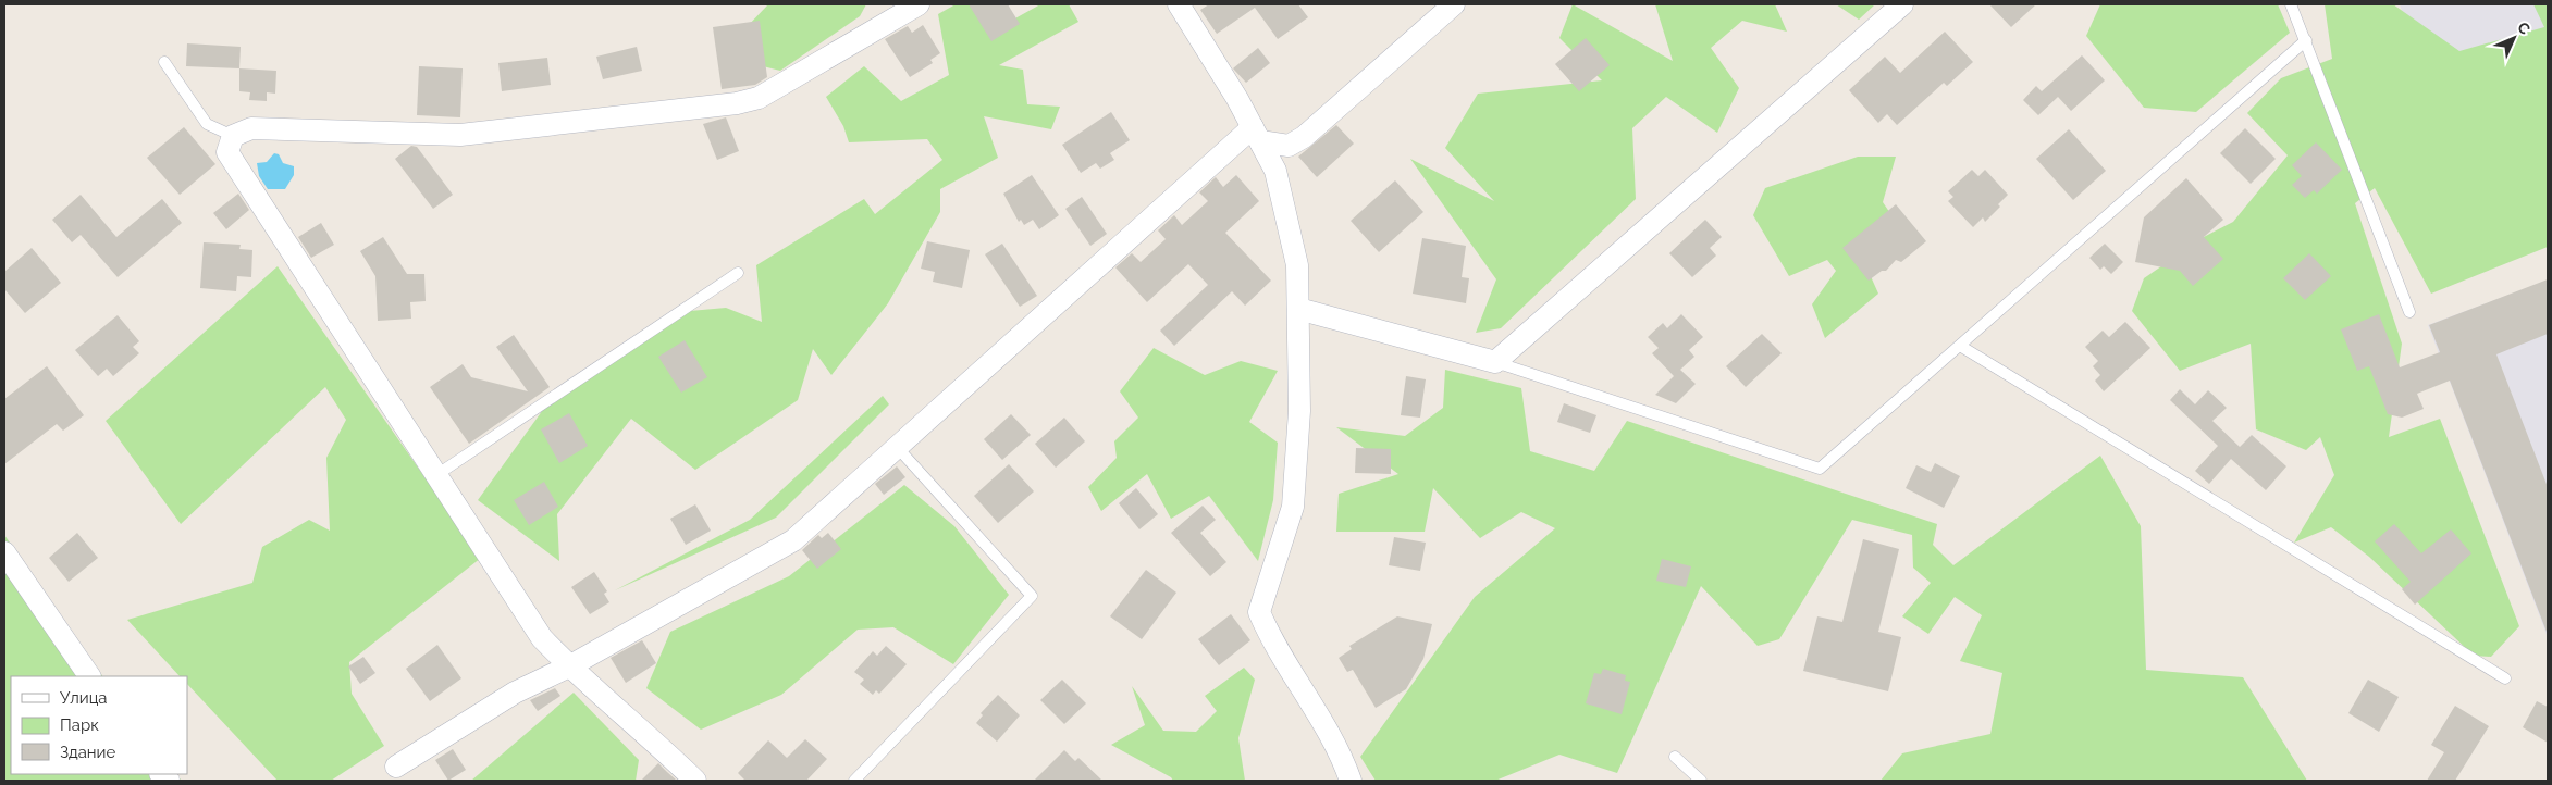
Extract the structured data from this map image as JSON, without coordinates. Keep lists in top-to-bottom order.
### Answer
{
  "legend": ["Улица", "Парк", "Здание"],
  "north": "top right"
}
